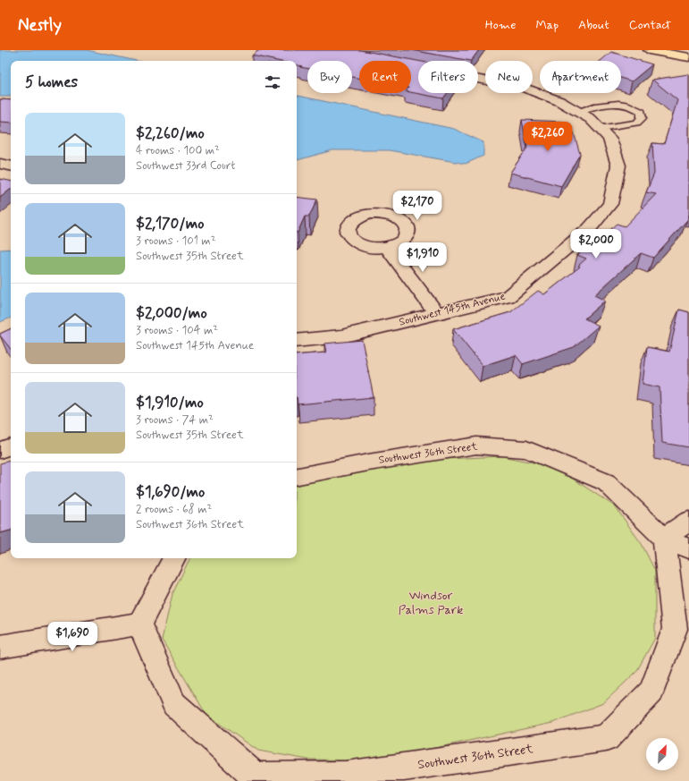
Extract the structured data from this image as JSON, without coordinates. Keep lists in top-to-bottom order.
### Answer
{
  "streets": {
    "street": ["Southwest 145th Avenue", "Southwest 36th Street"]
  },
  "parks": ["Windsor Palms Park"],
  "north": "top right",
  "page": {
    "header": "Nestly",
    "nav": [
      "Home",
      "Map",
      "About",
      "Contact"
    ],
    "chip": [
      "Buy",
      "Rent",
      "Filters",
      "New",
      "Apartment"
    ],
    "heading": "5 homes",
    "list": [
      {
        "name": "$2,260/mo",
        "note": "4 rooms · 100 m² · Southwest 33rd Court"
      },
      {
        "name": "$2,170/mo",
        "note": "3 rooms · 101 m² · Southwest 35th Street"
      },
      {
        "name": "$2,000/mo",
        "note": "3 rooms · 104 m² · Southwest 145th Avenue"
      },
      {
        "name": "$1,910/mo",
        "note": "3 rooms · 74 m² · Southwest 35th Street"
      },
      {
        "name": "$1,690/mo",
        "note": "2 rooms · 68 m² · Southwest 36th Street"
      }
    ],
    "price": [
      "$2,260",
      "$2,170",
      "$2,000",
      "$1,910",
      "$1,690"
    ]
  }
}
